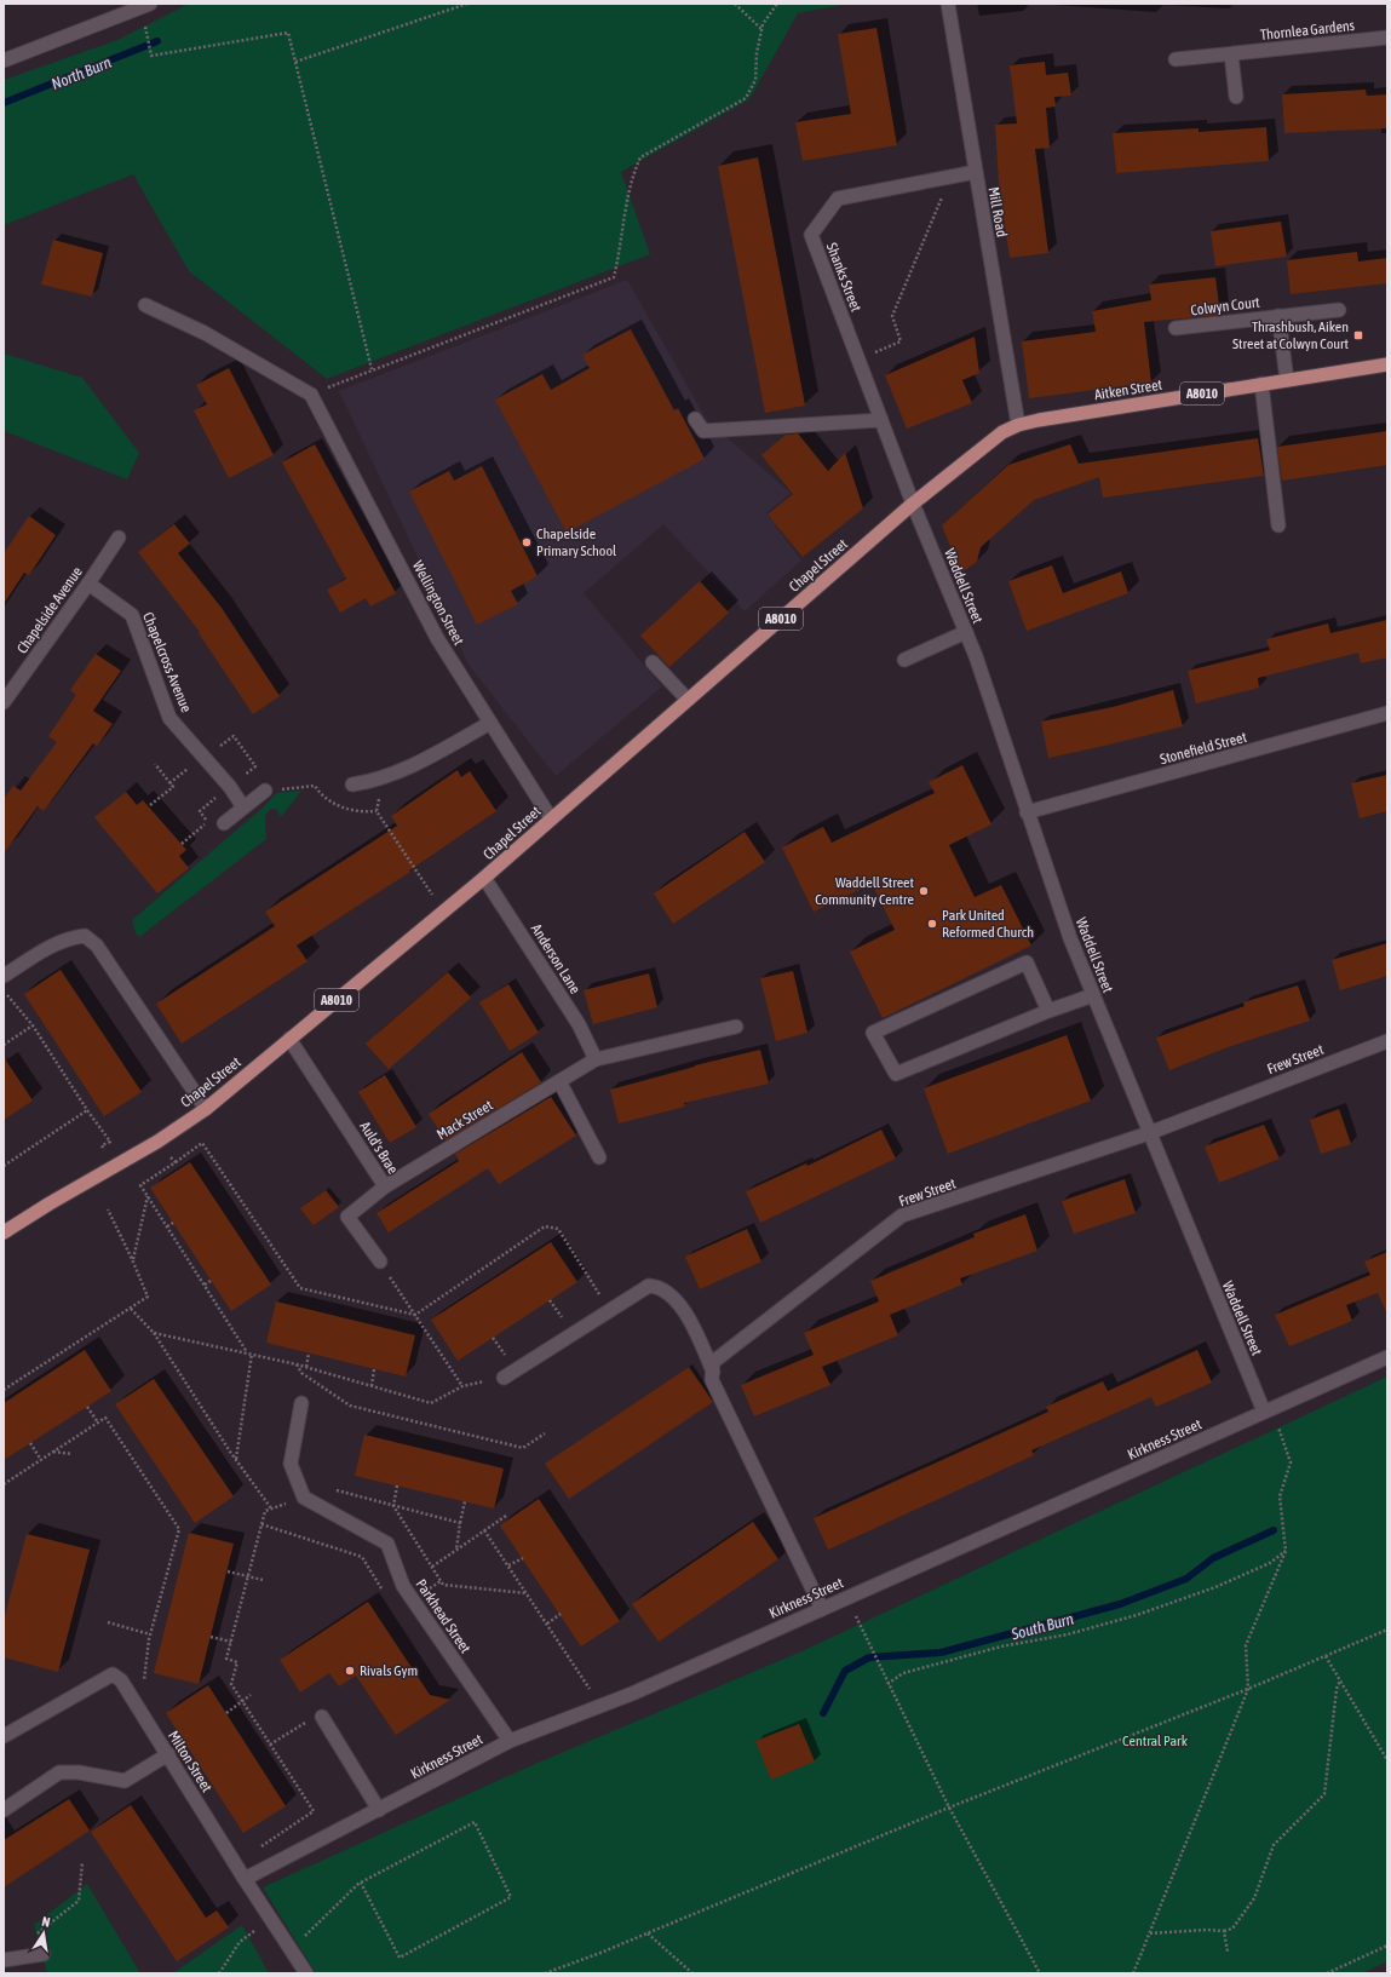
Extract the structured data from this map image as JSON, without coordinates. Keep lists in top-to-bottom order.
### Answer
{
  "streets": {
    "main road": ["Aitken Street", "A8010", "Chapel Street"],
    "street": [
      "Thornlea Gardens",
      "Mill Road",
      "Shanks Street",
      "Colwyn Court",
      "Waddell Street",
      "Wellington Street",
      "Chapelside Avenue",
      "Chapelcross Avenue",
      "Stonefield Street",
      "Anderson Lane",
      "Frew Street",
      "Mack Street",
      "Auld's Brae",
      "Kirkness Street",
      "Parkhead Street",
      "Milton Street"
    ]
  },
  "crossings": [
    ["Mill Road", "Shanks Street"],
    ["Mill Road", "Aitken Street"],
    ["Mill Road", "Chapel Street"],
    ["Shanks Street", "Chapel Street"],
    ["Shanks Street", "Waddell Street"],
    ["Colwyn Court", "Aitken Street"],
    ["Aitken Street", "Chapel Street"],
    ["Chapel Street", "Waddell Street"],
    ["Chapel Street", "Wellington Street"],
    ["Chapel Street", "Anderson Lane"],
    ["Chapel Street", "Auld's Brae"],
    ["Waddell Street", "Stonefield Street"],
    ["Waddell Street", "Frew Street"],
    ["Waddell Street", "Kirkness Street"],
    ["Chapelside Avenue", "Chapelcross Avenue"],
    ["Anderson Lane", "Mack Street"],
    ["Mack Street", "Auld's Brae"],
    ["Kirkness Street", "Parkhead Street"],
    ["Kirkness Street", "Milton Street"]
  ],
  "water": ["North Burn", "South Burn"],
  "parks": ["Central Park"],
  "places": {
    "transit": ["Thrashbush, Aiken Street at Colwyn Court"],
    "other": [
      "Chapelside Primary School",
      "Waddell Street Community Centre",
      "Park United Reformed Church",
      "Rivals Gym"
    ]
  },
  "north": "top"
}
